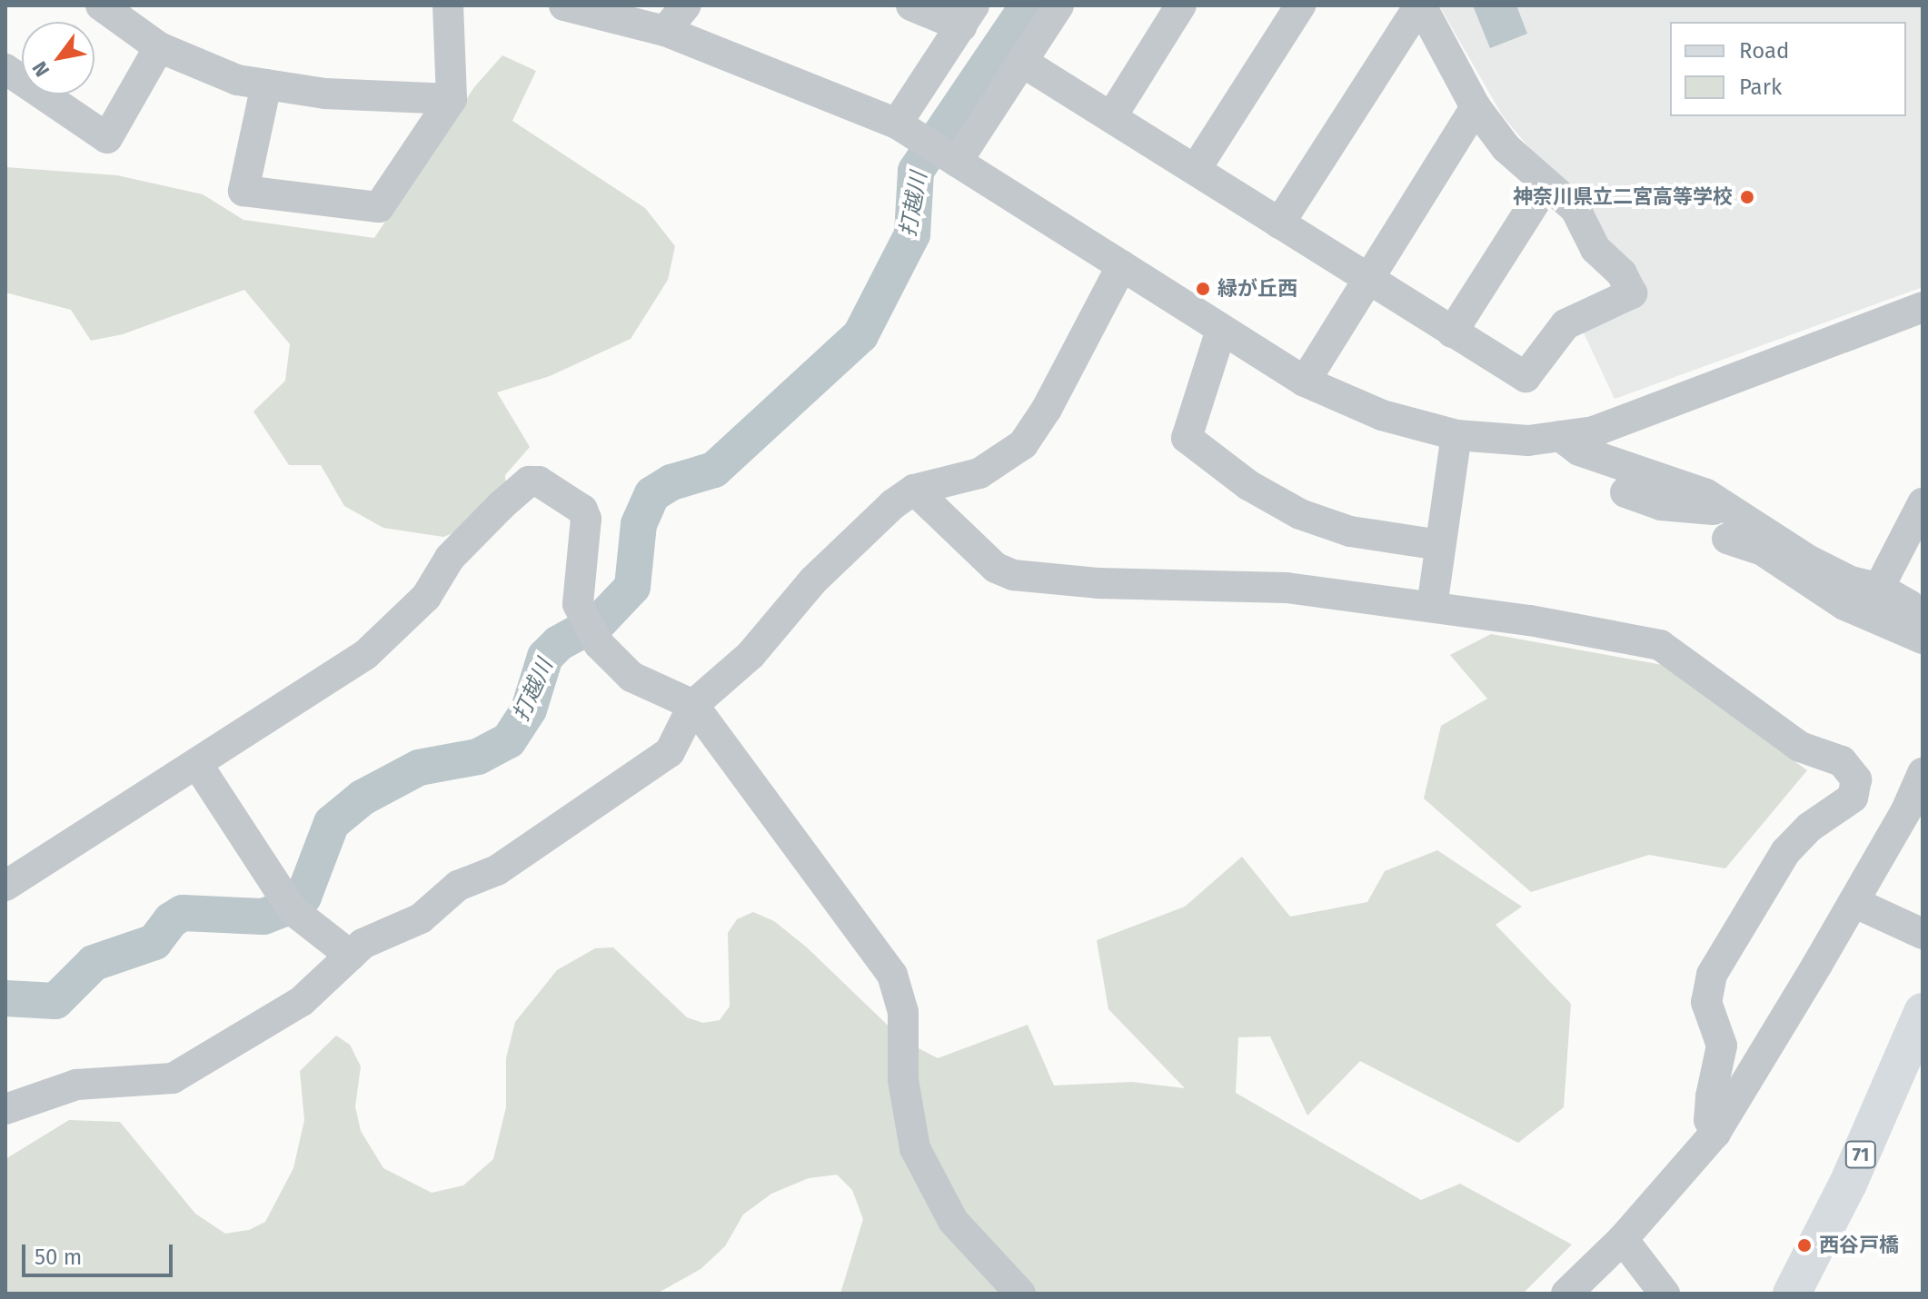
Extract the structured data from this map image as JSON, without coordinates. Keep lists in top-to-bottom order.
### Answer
{
  "streets": {
    "main road": ["71"]
  },
  "water": ["打越川"],
  "places": ["神奈川県立二宮高等学校", "緑が丘西", "西谷戸橋"],
  "legend": ["Road", "Park"],
  "scale_bar": "50 m",
  "north": "bottom left"
}
